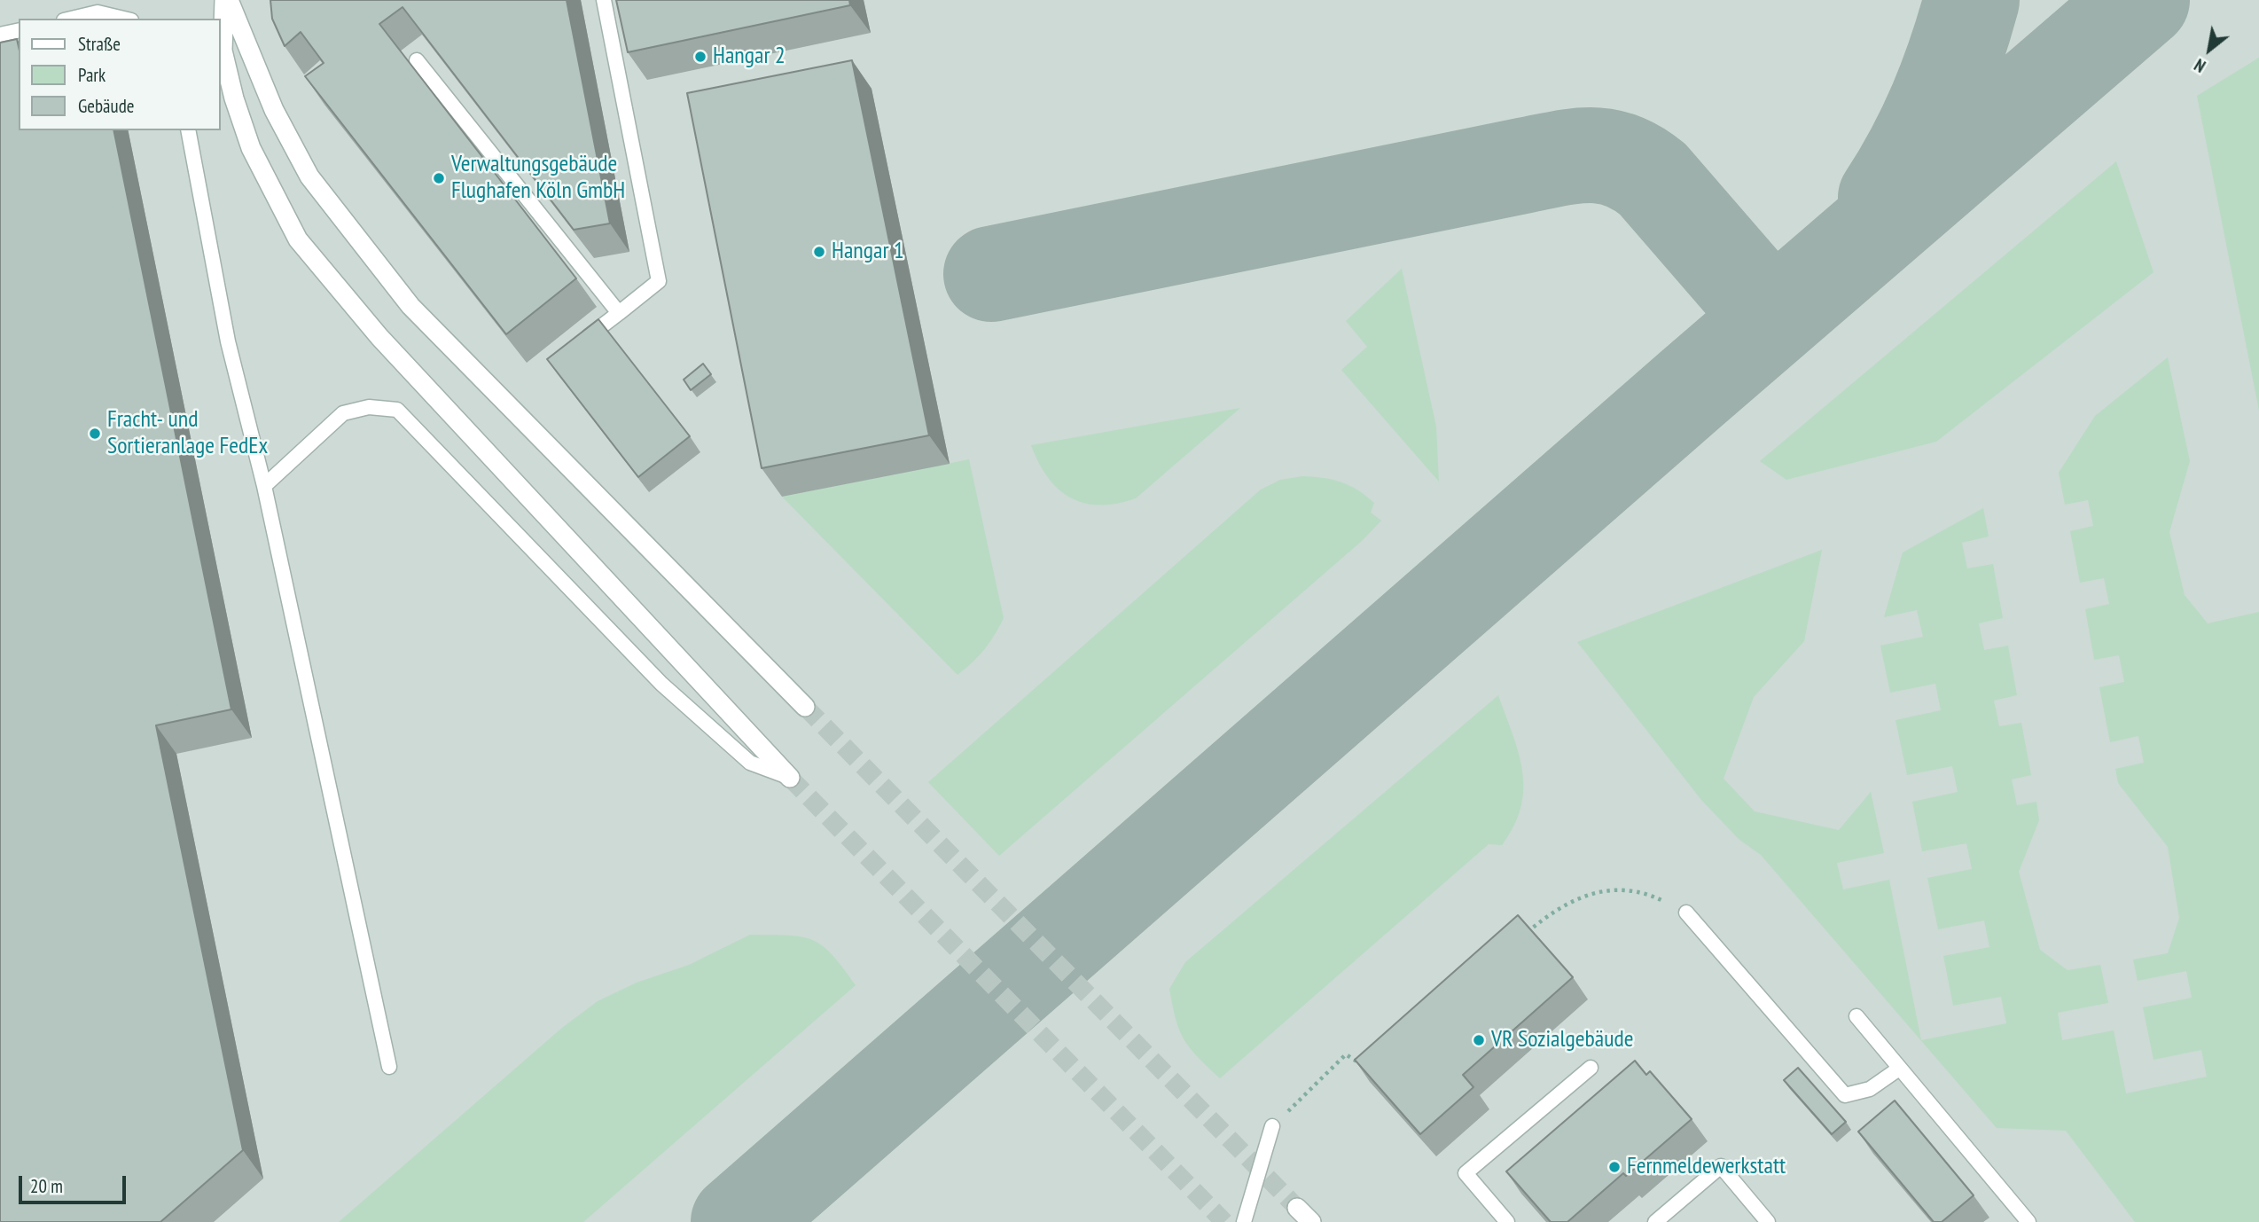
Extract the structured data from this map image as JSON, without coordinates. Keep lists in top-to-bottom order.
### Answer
{
  "places": [
    "Hangar 2",
    "Verwaltungsgebäude Flughafen Köln GmbH",
    "Hangar 1",
    "Fracht- und Sortieranlage FedEx",
    "VR Sozialgebäude",
    "Fernmeldewerkstatt"
  ],
  "legend": ["Straße", "Park", "Gebäude"],
  "scale_bar": "20 m",
  "north": "bottom left"
}
